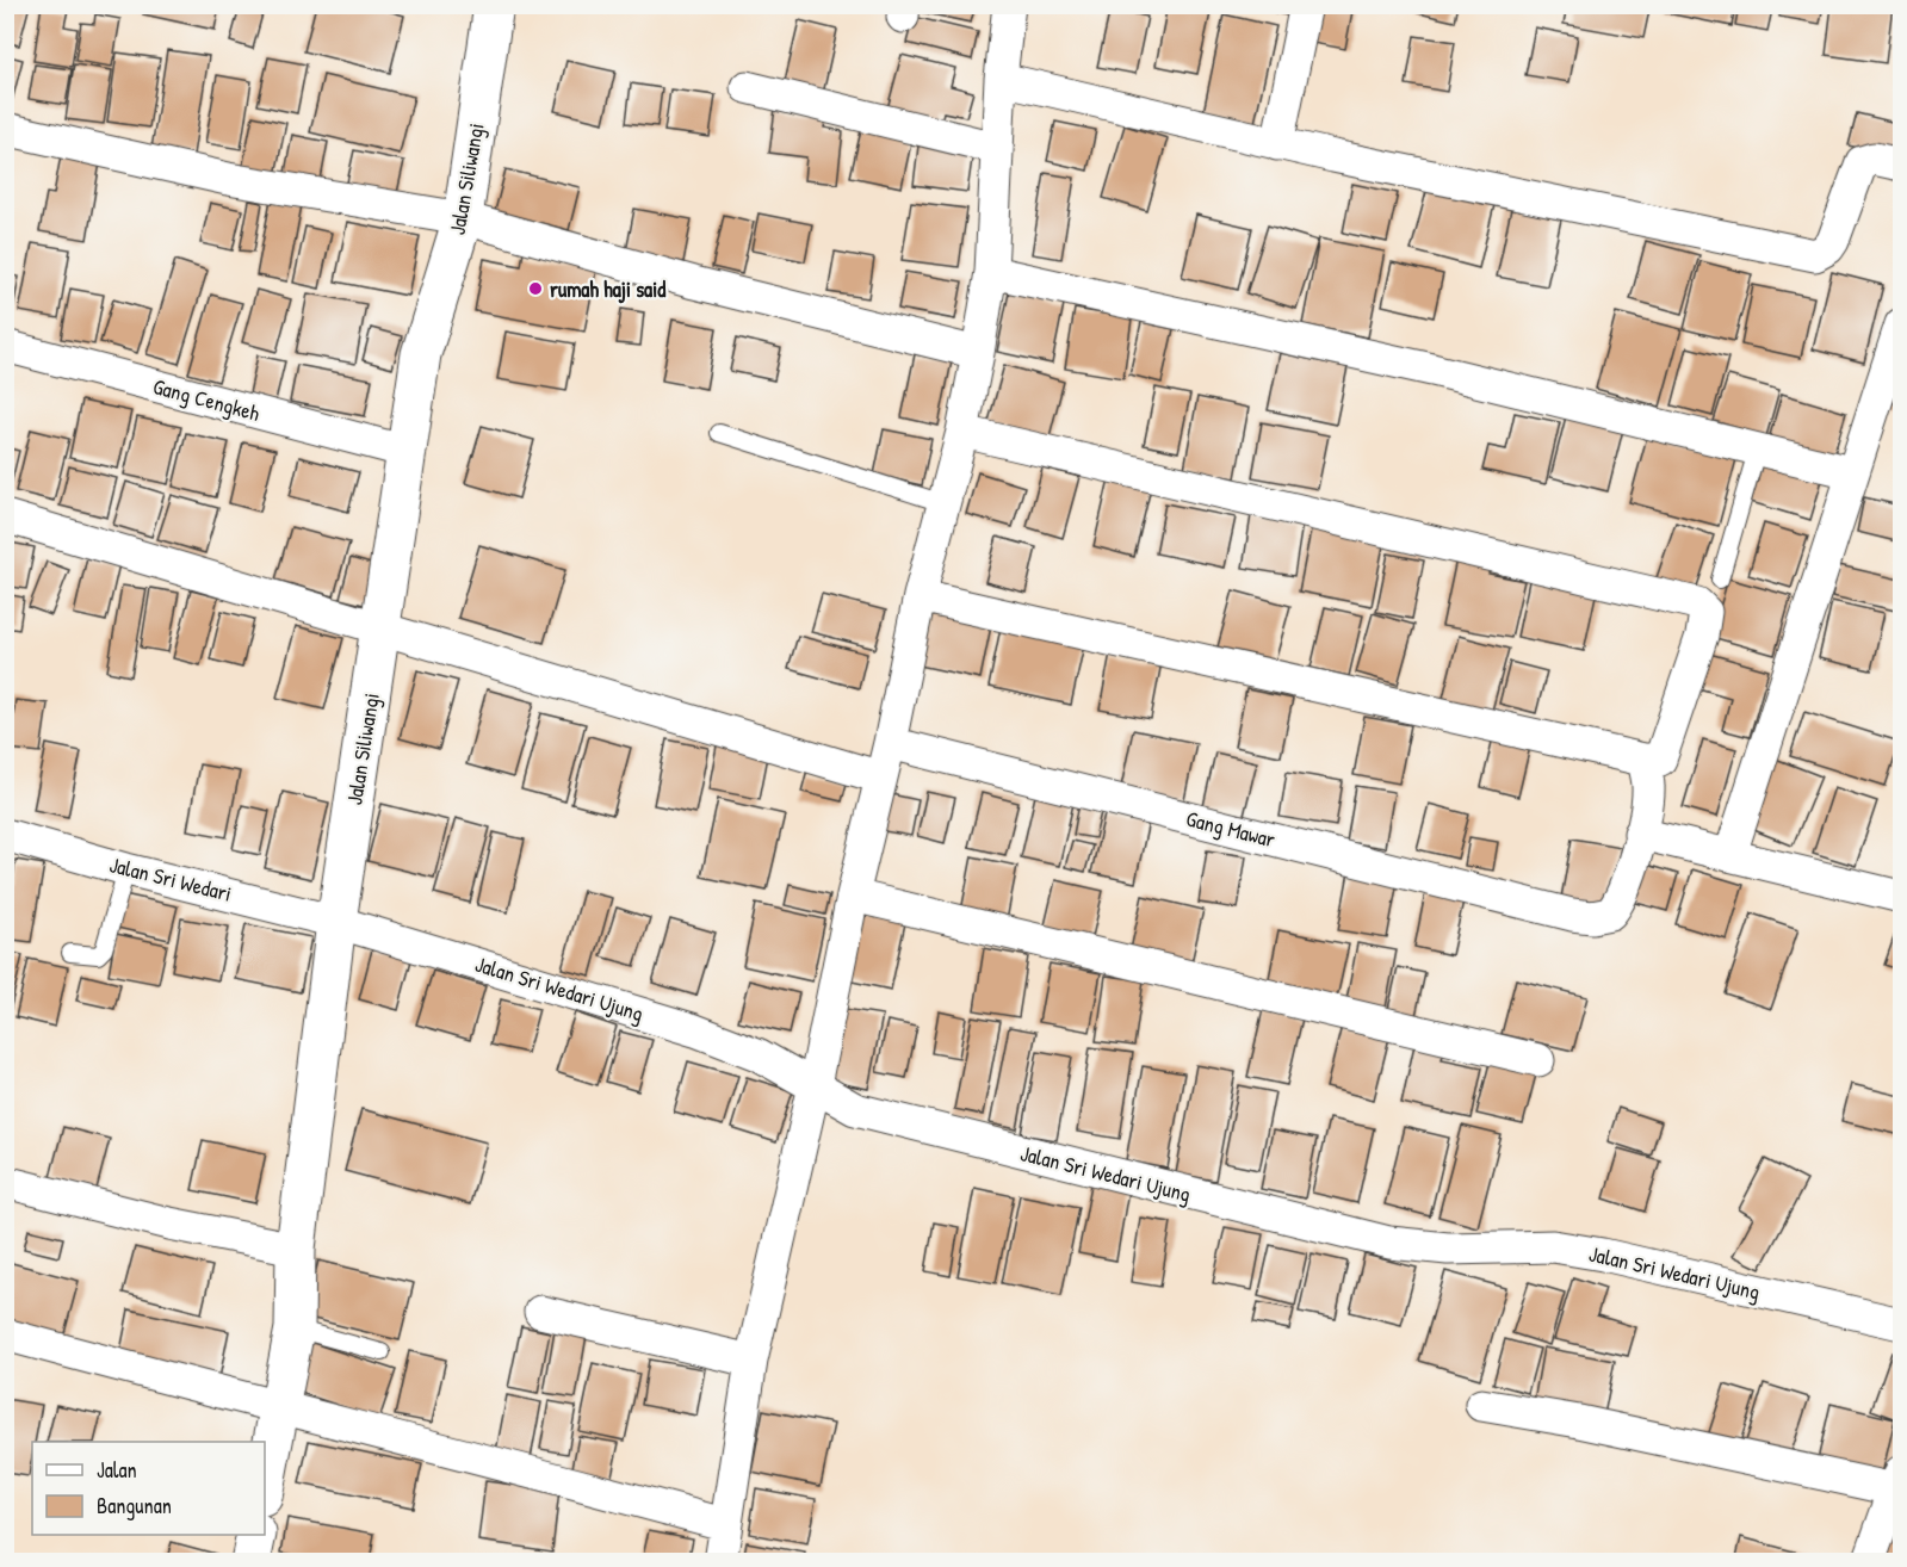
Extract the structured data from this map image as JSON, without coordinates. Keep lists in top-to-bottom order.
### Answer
{
  "streets": {
    "street": [
      "Jalan Siliwangi",
      "Gang Cengkeh",
      "Gang Mawar",
      "Jalan Sri Wedari",
      "Jalan Sri Wedari Ujung"
    ]
  },
  "crossings": [
    ["Jalan Siliwangi", "Gang Cengkeh"],
    ["Jalan Siliwangi", "Jalan Sri Wedari"],
    ["Jalan Siliwangi", "Jalan Sri Wedari Ujung"],
    ["Jalan Sri Wedari", "Jalan Sri Wedari Ujung"]
  ],
  "places": ["rumah haji said"],
  "legend": ["Jalan", "Bangunan"]
}
